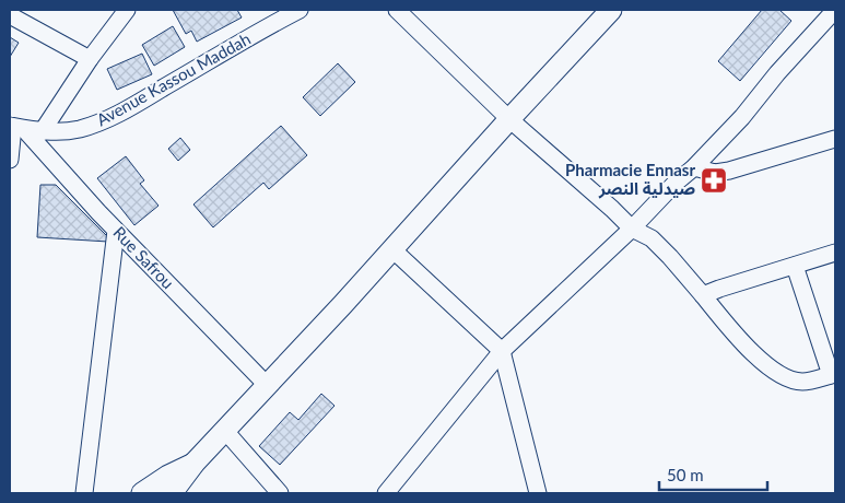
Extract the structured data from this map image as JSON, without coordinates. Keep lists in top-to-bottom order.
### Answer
{
  "streets": {
    "street": ["Avenue Kassou Maddah", "Rue Safrou"]
  },
  "crossings": [
    ["Avenue Kassou Maddah", "Rue Safrou"]
  ],
  "places": {
    "pharmacy": ["Pharmacie Ennasr صيدلية النصر"]
  },
  "scale_bar": "50 m"
}
